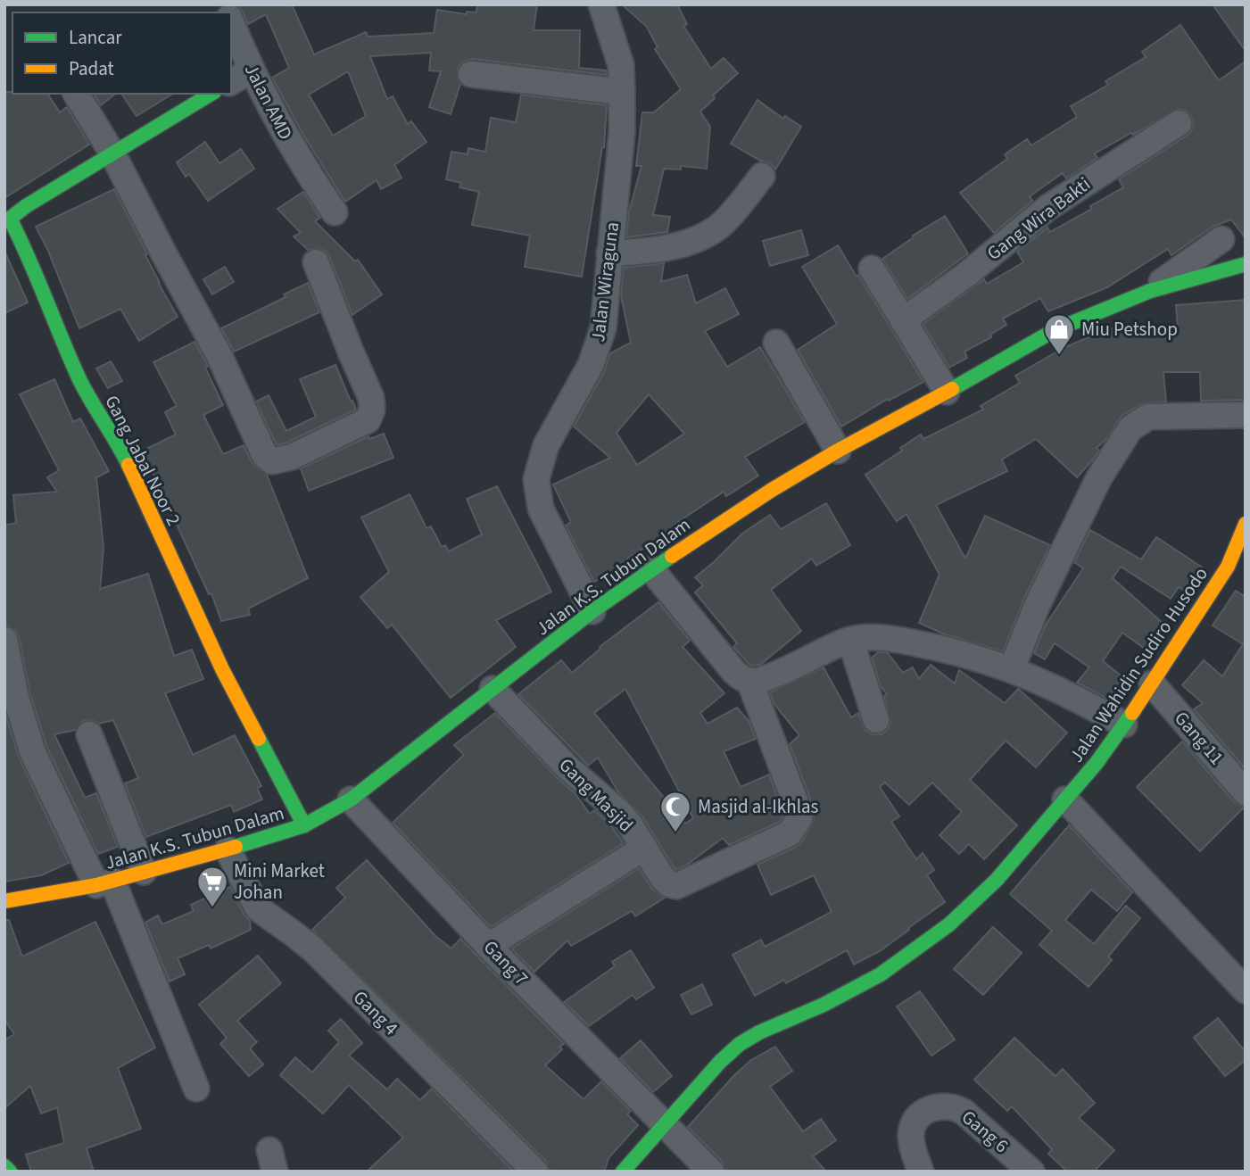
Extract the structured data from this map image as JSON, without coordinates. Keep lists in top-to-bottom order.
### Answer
{
  "streets": {
    "street": [
      "Jalan AMD",
      "Gang Wira Bakti",
      "Jalan Wiraguna",
      "Gang Jabal Noor 2",
      "Jalan K.S. Tubun Dalam",
      "Jalan Wahidin Sudiro Husodo",
      "Gang 11",
      "Gang Masjid",
      "Gang 7",
      "Gang 4",
      "Gang 6"
    ]
  },
  "crossings": [
    ["Jalan Wiraguna", "Jalan K.S. Tubun Dalam"],
    ["Gang Jabal Noor 2", "Jalan K.S. Tubun Dalam"],
    ["Jalan K.S. Tubun Dalam", "Gang Masjid"],
    ["Jalan K.S. Tubun Dalam", "Gang 7"],
    ["Jalan K.S. Tubun Dalam", "Gang 4"],
    ["Jalan Wahidin Sudiro Husodo", "Gang 11"],
    ["Jalan Wahidin Sudiro Husodo", "Gang 7"]
  ],
  "places": {
    "shop": ["Miu Petshop"],
    "mosque": ["Masjid al-Ikhlas"],
    "supermarket": ["Mini Market Johan"]
  },
  "legend": ["Lancar", "Padat"]
}
